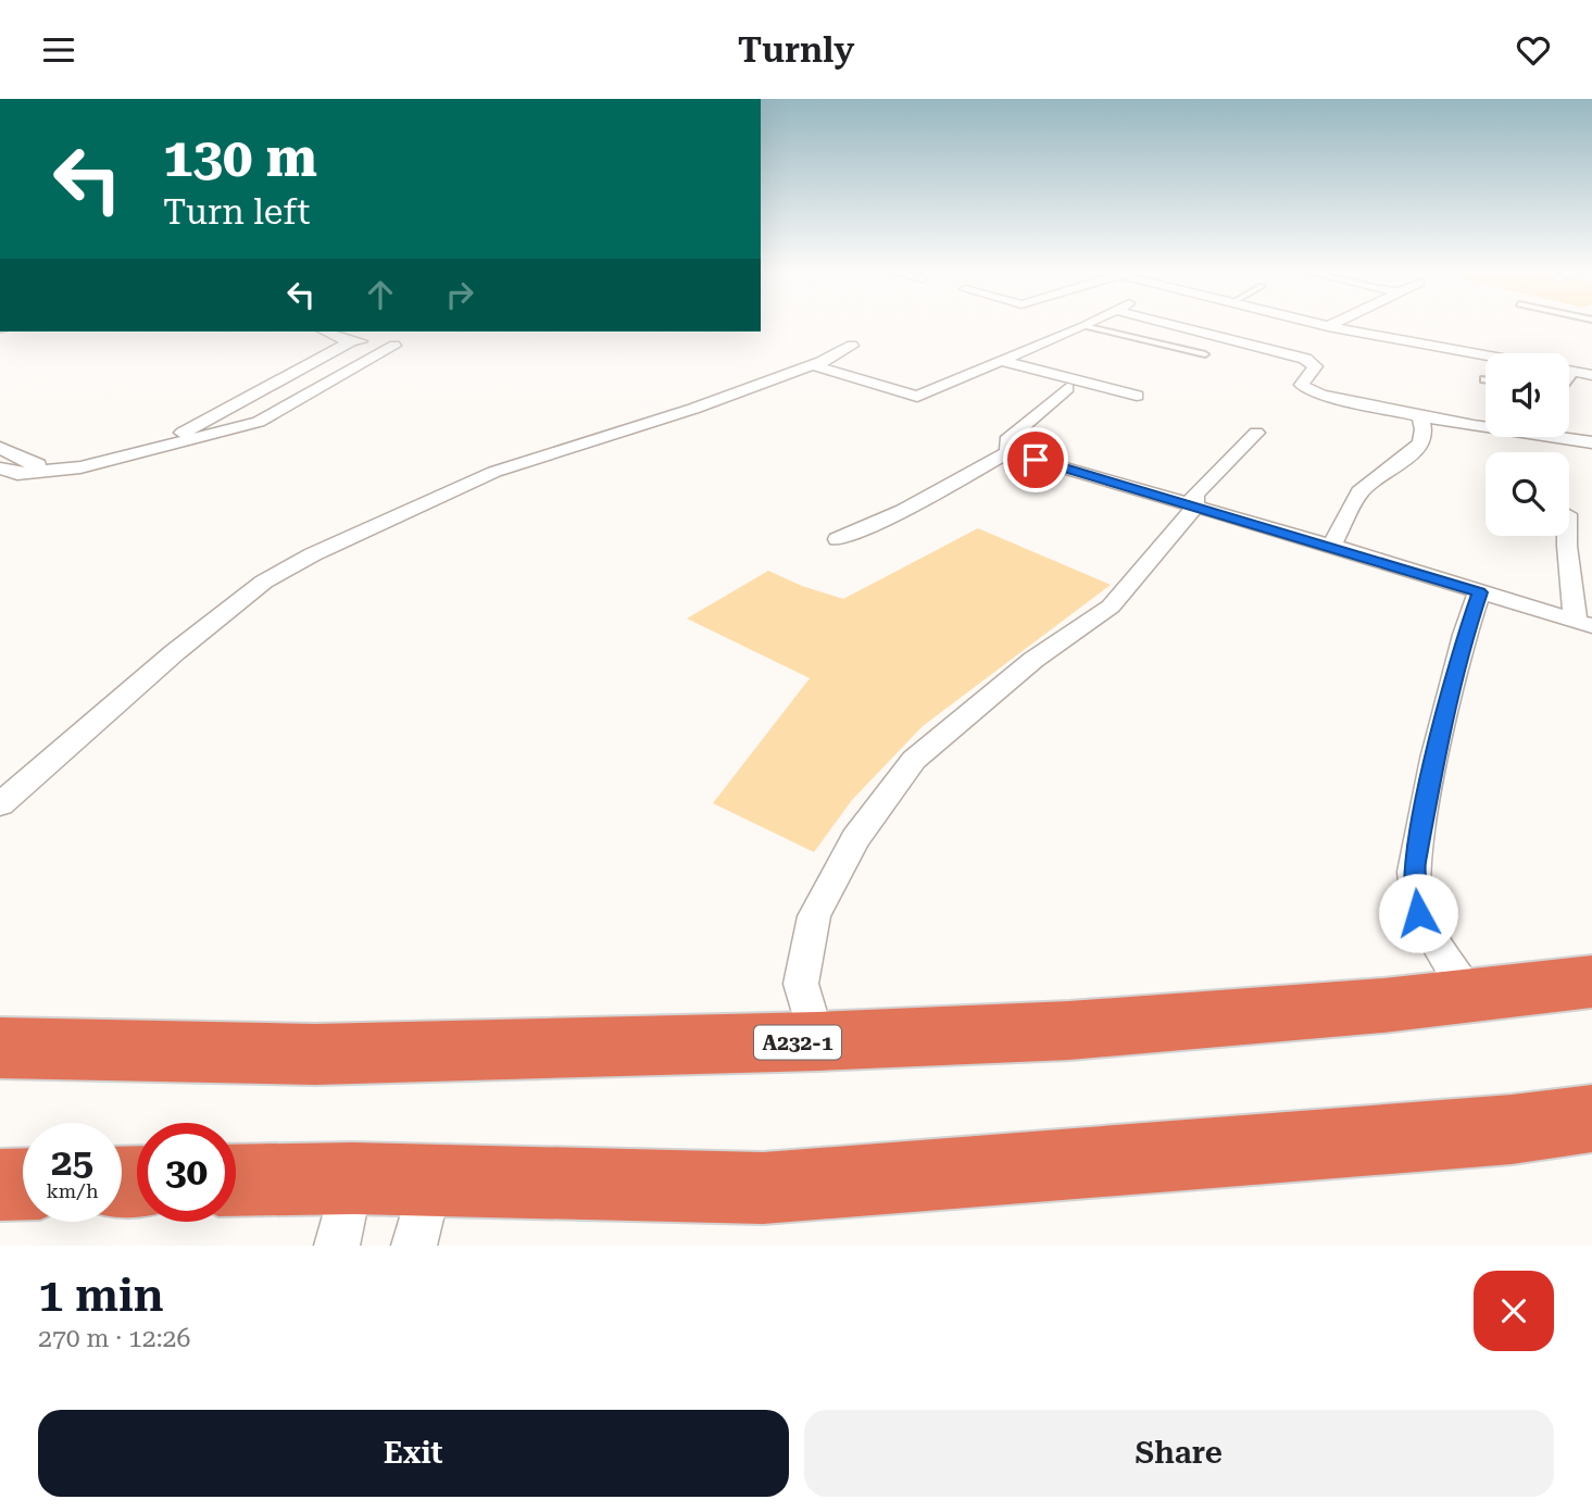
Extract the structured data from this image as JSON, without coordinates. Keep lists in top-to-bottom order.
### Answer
{
  "streets": {
    "highway": ["A232-1"]
  },
  "page": {
    "header": "Turnly",
    "turn": ["130 m", "Turn left"],
    "speed": "25 km/h",
    "limit": "30",
    "heading": ["1 min", "270 m · 12:26"],
    "buttons": ["Exit", "Share"]
  }
}
